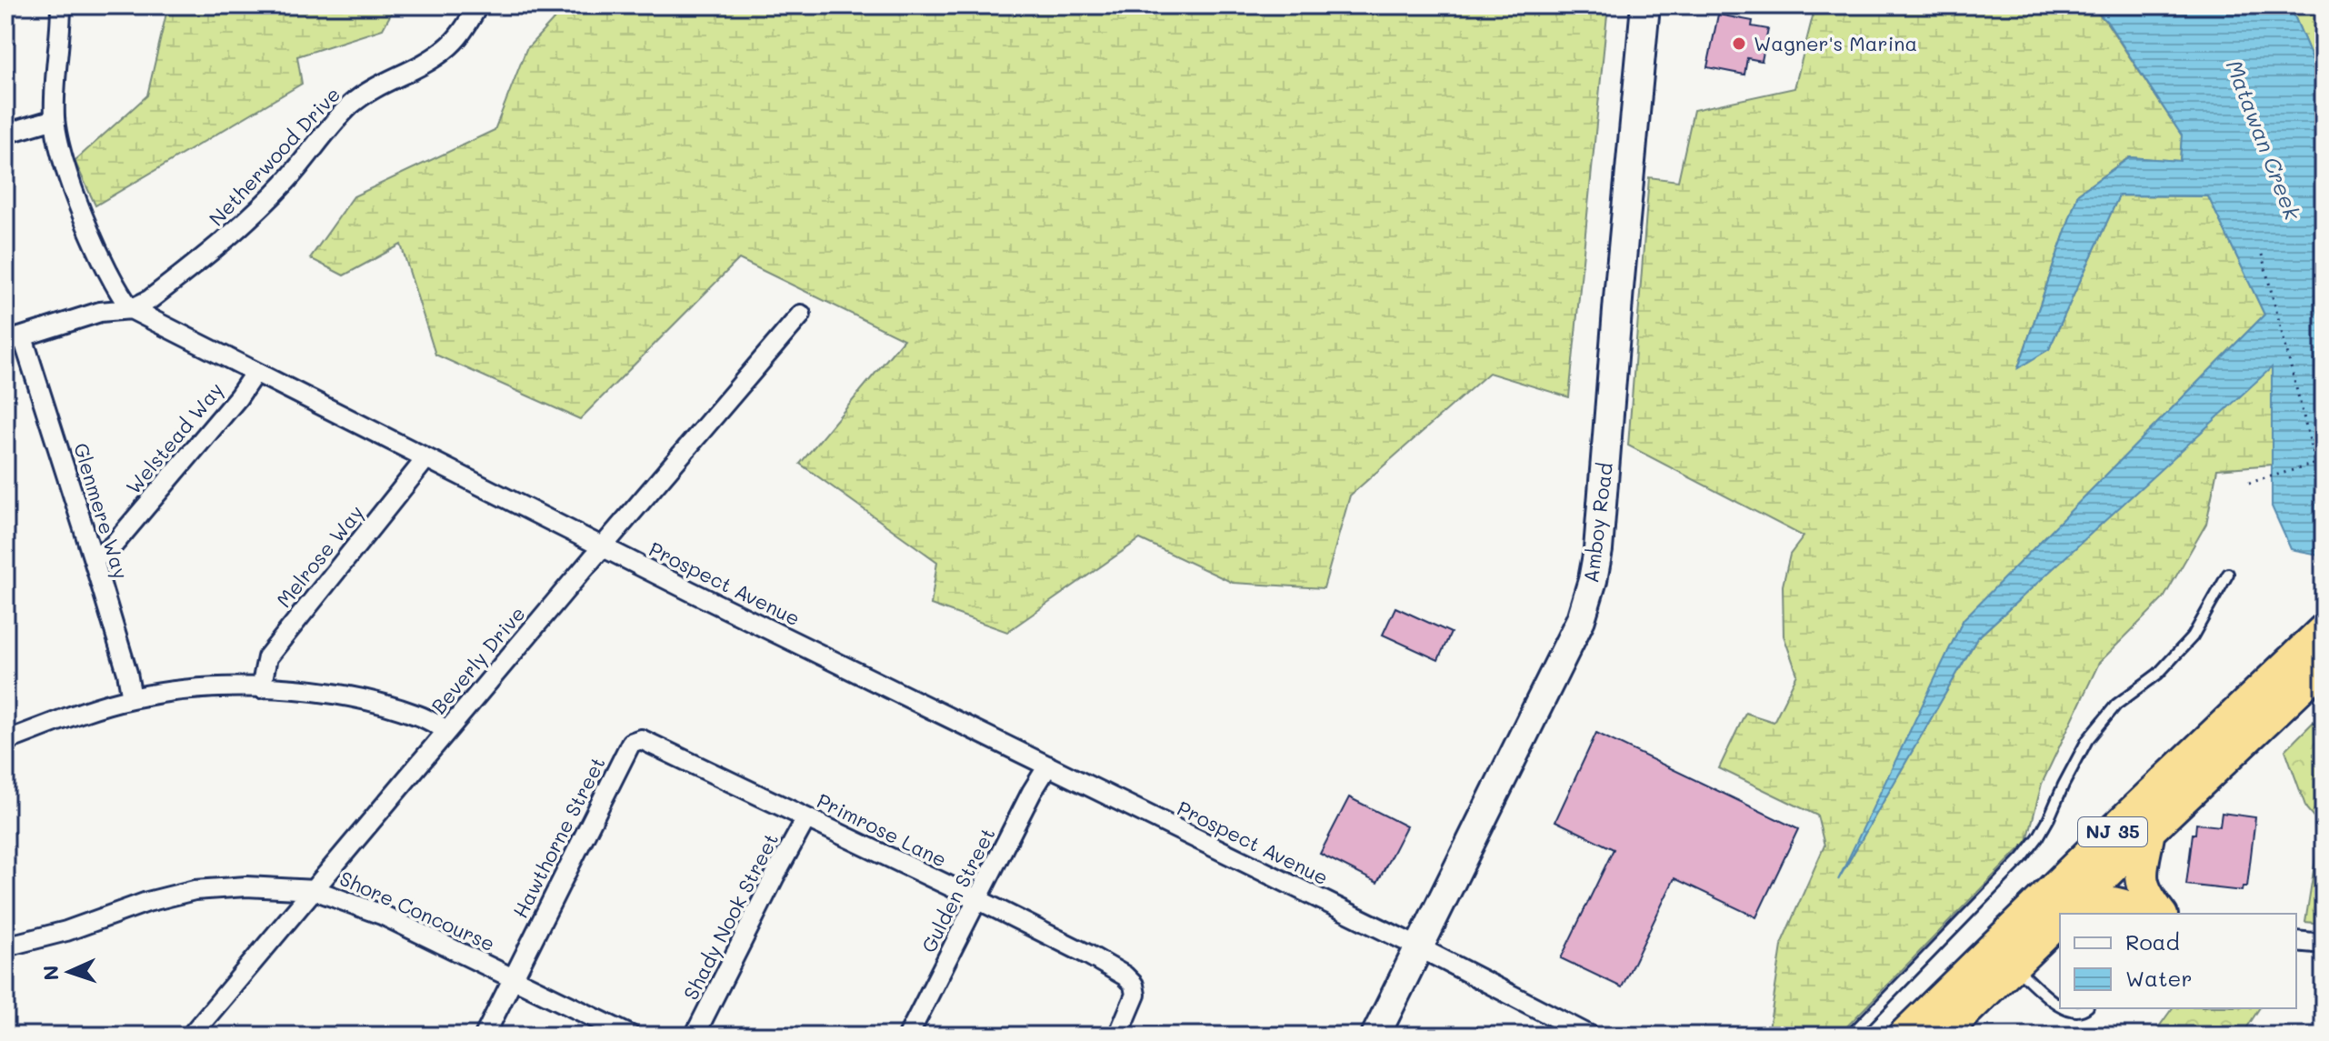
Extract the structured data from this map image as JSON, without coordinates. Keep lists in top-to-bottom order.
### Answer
{
  "streets": {
    "highway": ["NJ 35"],
    "main road": ["Amboy Road"],
    "street": [
      "Netherwood Drive",
      "Welstead Way",
      "Glenmere Way",
      "Melrose Way",
      "Prospect Avenue",
      "Beverly Drive",
      "Primrose Lane",
      "Hawthorne Street",
      "Gulden Street",
      "Shore Concourse",
      "Shady Nook Street"
    ]
  },
  "crossings": [
    ["Netherwood Drive", "Prospect Avenue"],
    ["Welstead Way", "Glenmere Way"],
    ["Welstead Way", "Prospect Avenue"],
    ["Amboy Road", "Prospect Avenue"],
    ["Melrose Way", "Prospect Avenue"],
    ["Prospect Avenue", "Beverly Drive"],
    ["Prospect Avenue", "Gulden Street"],
    ["Beverly Drive", "Shore Concourse"],
    ["Primrose Lane", "Hawthorne Street"],
    ["Primrose Lane", "Gulden Street"],
    ["Primrose Lane", "Shady Nook Street"],
    ["Hawthorne Street", "Shore Concourse"]
  ],
  "water": ["Matawan Creek"],
  "places": ["Wagner's Marina"],
  "legend": ["Road", "Water"],
  "north": "left"
}
